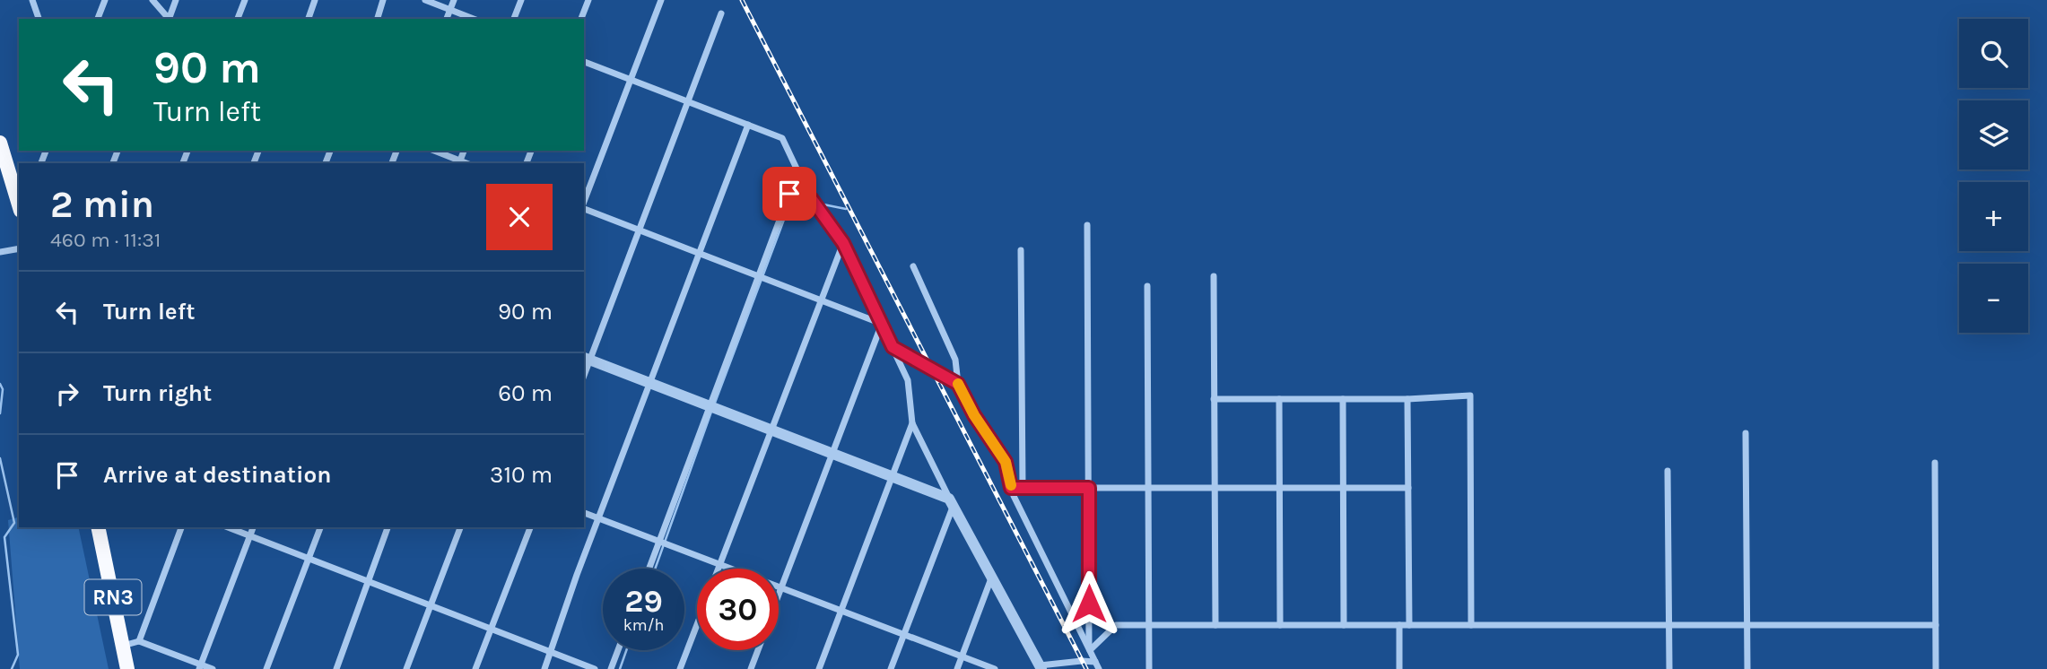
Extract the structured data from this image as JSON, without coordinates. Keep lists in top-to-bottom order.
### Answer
{
  "streets": {
    "highway": ["RN3"]
  },
  "page": {
    "map_buttons": ["+", "−"],
    "turn": ["90 m", "Turn left"],
    "heading": ["2 min", "460 m · 11:31"],
    "list": [
      {
        "name": "Turn left",
        "value": "90 m"
      },
      {
        "name": "Turn right",
        "value": "60 m"
      },
      {
        "name": "Arrive at destination",
        "value": "310 m"
      }
    ],
    "speed": "29 km/h",
    "limit": "30"
  }
}
